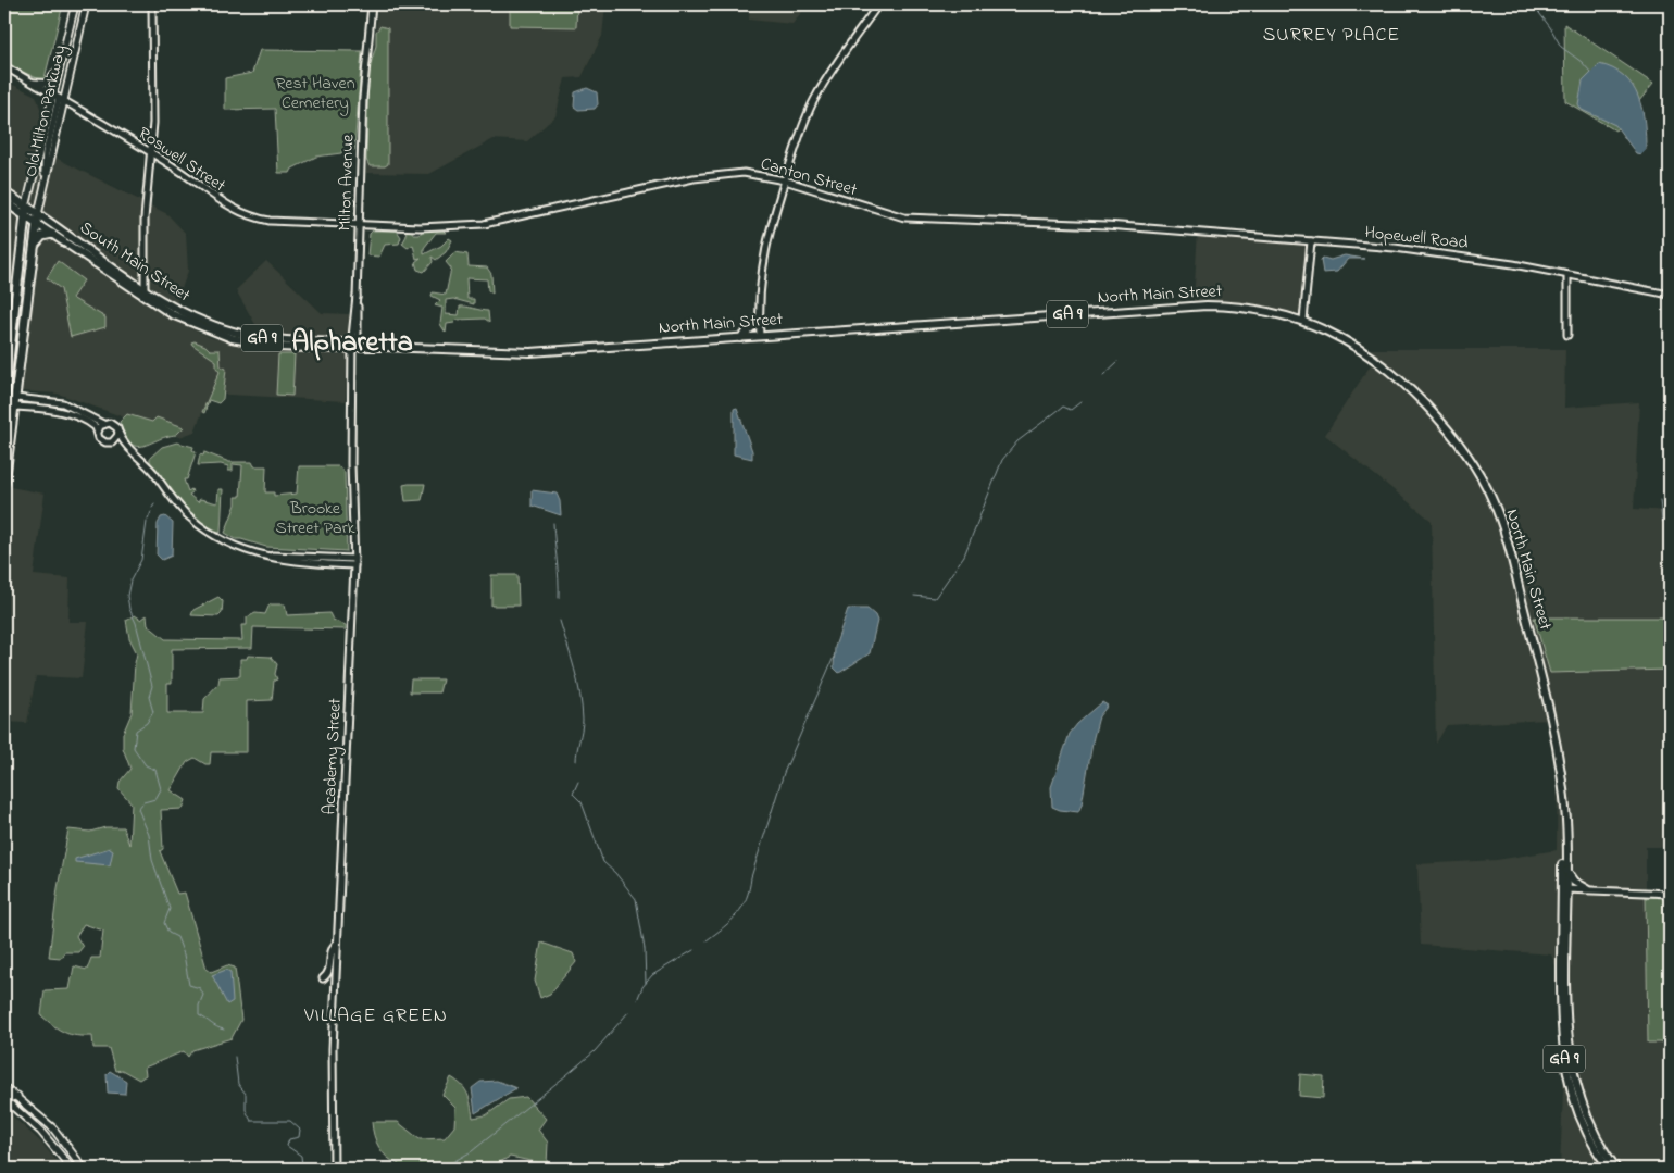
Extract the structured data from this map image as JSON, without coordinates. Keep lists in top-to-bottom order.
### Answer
{
  "streets": {
    "highway": ["Old Milton Parkway", "South Main Street", "GA 9"],
    "main road": ["North Main Street"],
    "street": [
      "Roswell Street",
      "Canton Street",
      "Milton Avenue",
      "Hopewell Road",
      "Academy Street"
    ]
  },
  "crossings": [
    ["Old Milton Parkway", "Roswell Street"],
    ["Old Milton Parkway", "South Main Street"],
    ["Roswell Street", "Canton Street"],
    ["Roswell Street", "Milton Avenue"],
    ["Canton Street", "Milton Avenue"],
    ["Canton Street", "Hopewell Road"],
    ["Milton Avenue", "South Main Street"],
    ["Milton Avenue", "North Main Street"],
    ["Milton Avenue", "Academy Street"],
    ["South Main Street", "North Main Street"],
    ["South Main Street", "Academy Street"],
    ["North Main Street", "Academy Street"]
  ],
  "districts": ["SURREY PLACE", "Alpharetta", "VILLAGE GREEN"],
  "parks": ["Rest Haven Cemetery", "Brooke Street Park"]
}
